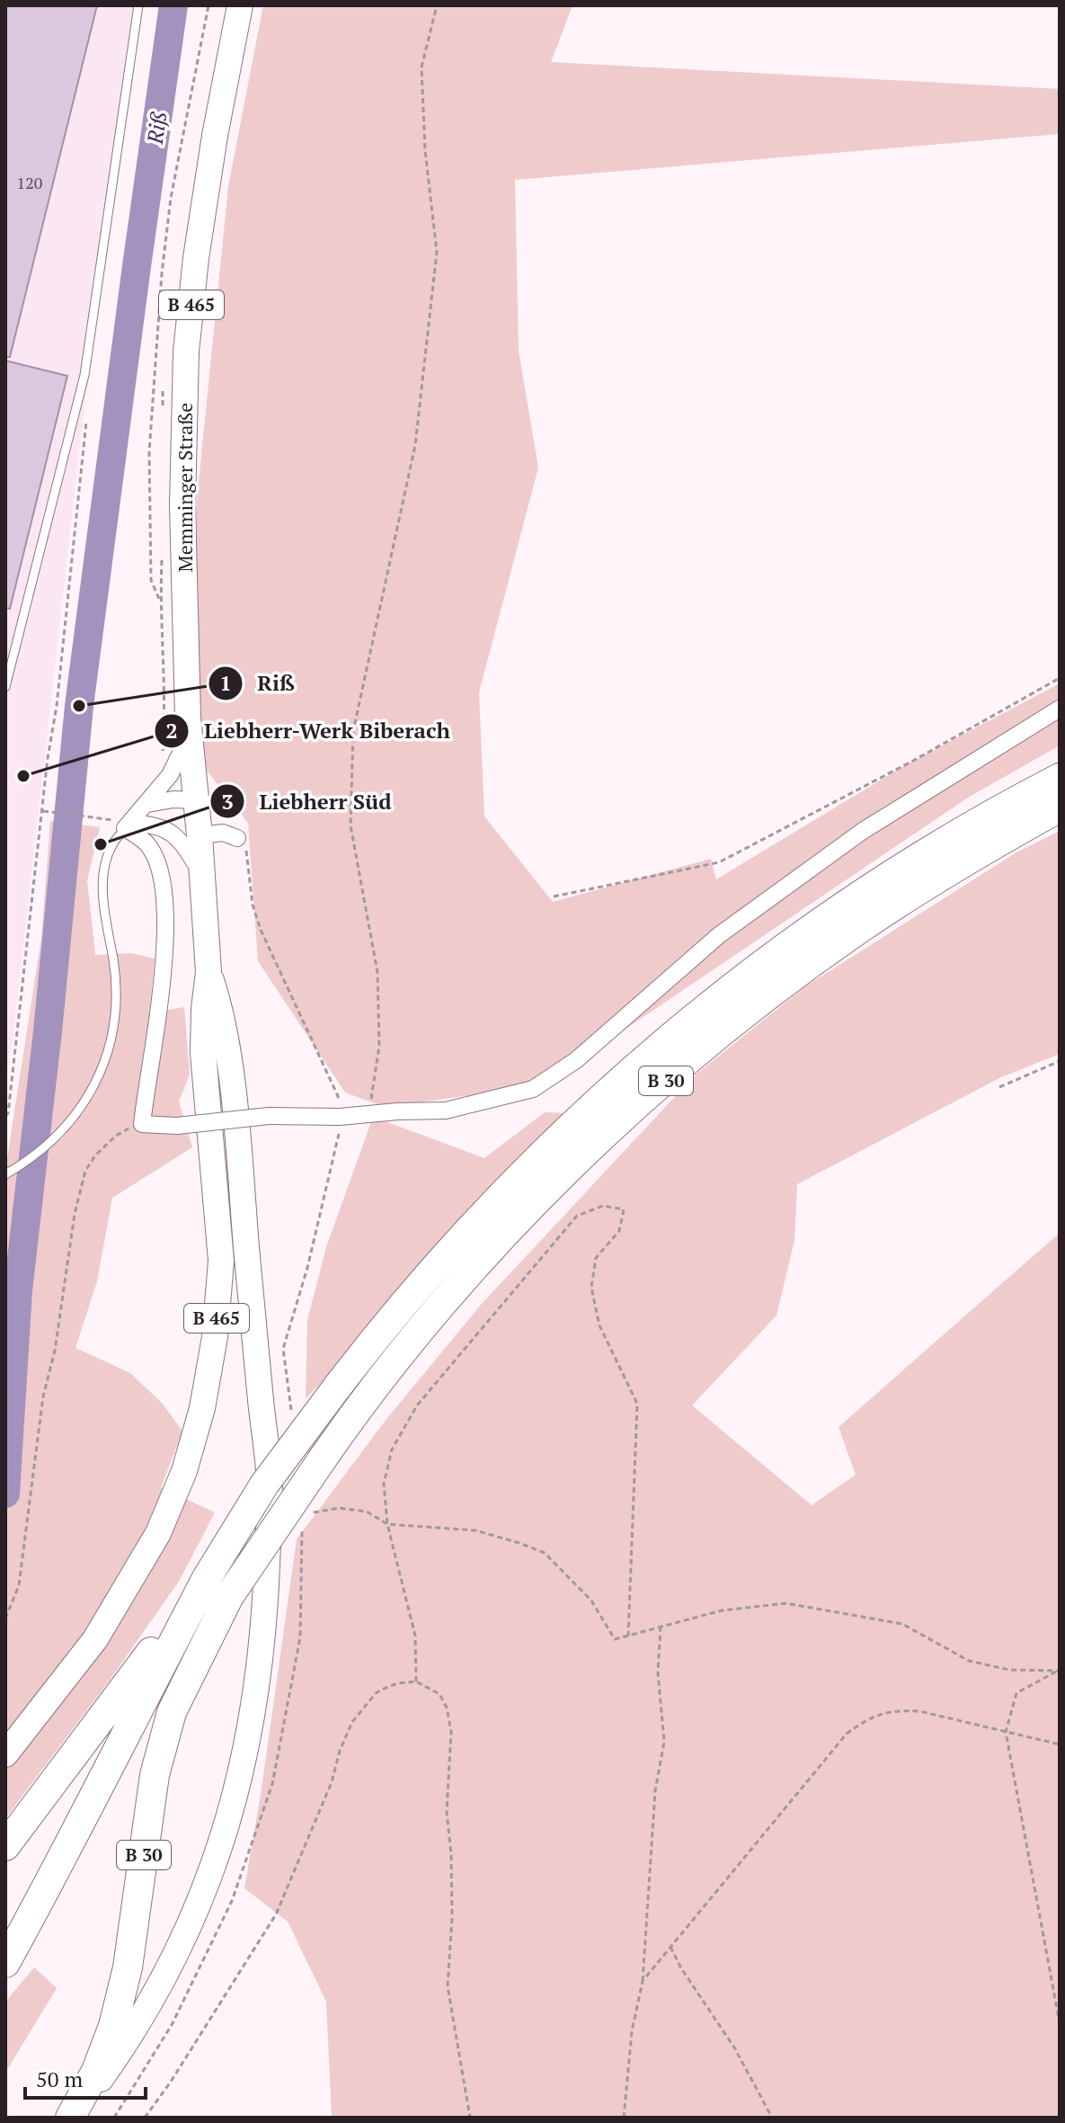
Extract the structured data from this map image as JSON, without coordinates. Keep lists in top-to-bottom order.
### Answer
{
  "streets": {
    "highway": ["B 30"],
    "main road": ["B 465", "Memminger Straße"]
  },
  "crossings": [
    ["B 465", "Memminger Straße"],
    ["B 465", "B 30"]
  ],
  "water": ["Riß"],
  "places": ["Riß", "Liebherr-Werk Biberach", "Liebherr Süd"],
  "house_numbers": ["120"],
  "scale_bar": "50 m"
}
